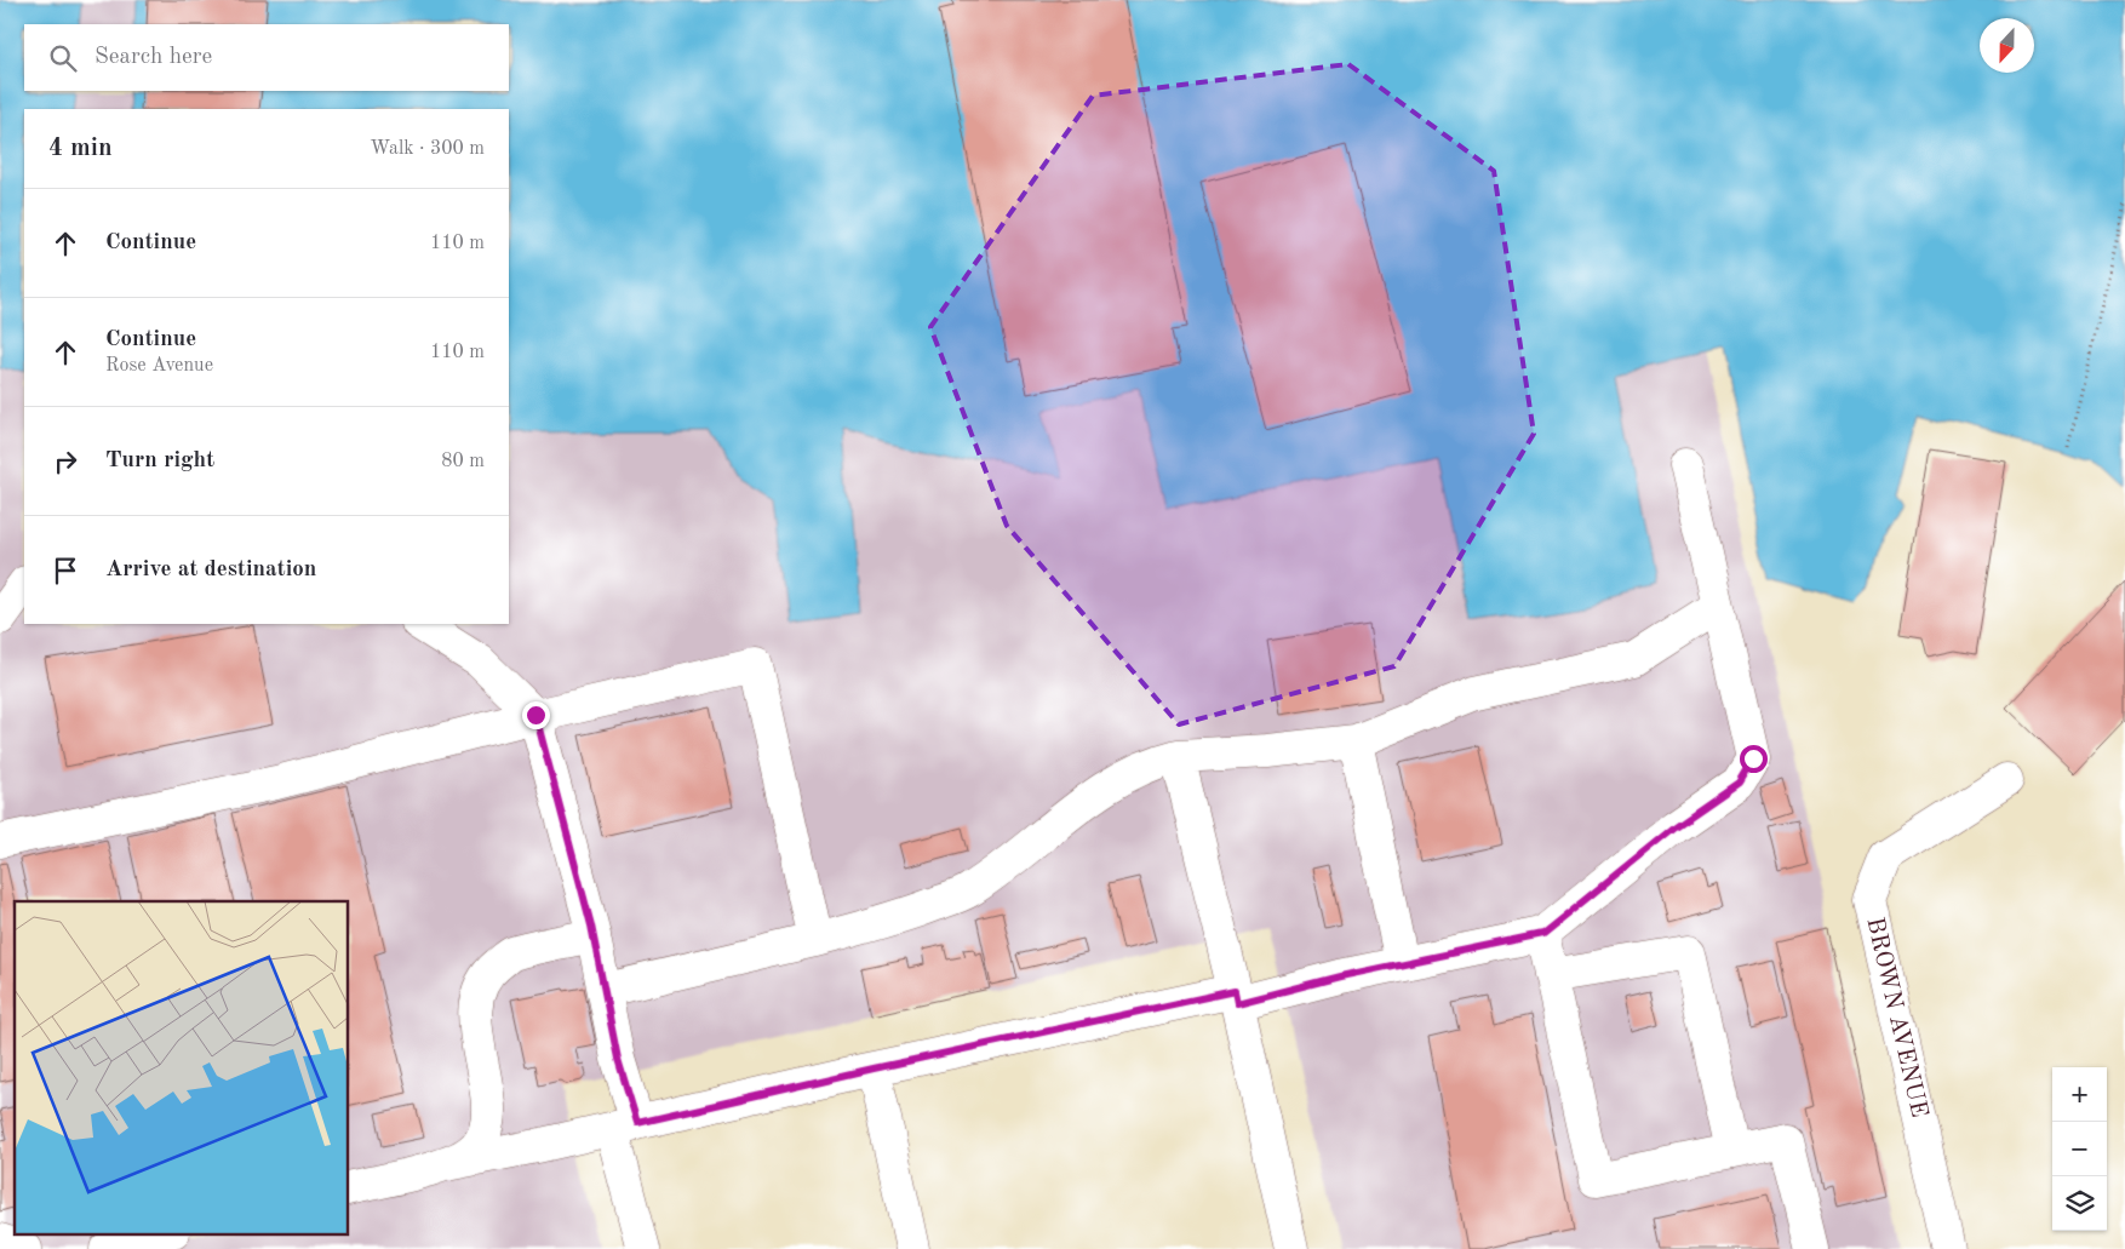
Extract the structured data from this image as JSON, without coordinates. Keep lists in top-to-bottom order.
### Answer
{
  "streets": {
    "street": ["BROWN AVENUE"]
  },
  "north": "bottom",
  "page": {
    "search": "Search here",
    "heading": ["4 min", "Walk · 300 m"],
    "list": [
      ["Continue", "110 m"],
      ["Continue", "Rose Avenue", "110 m"],
      ["Turn right", "80 m"],
      "Arrive at destination"
    ],
    "map_buttons": ["+", "−"]
  }
}
